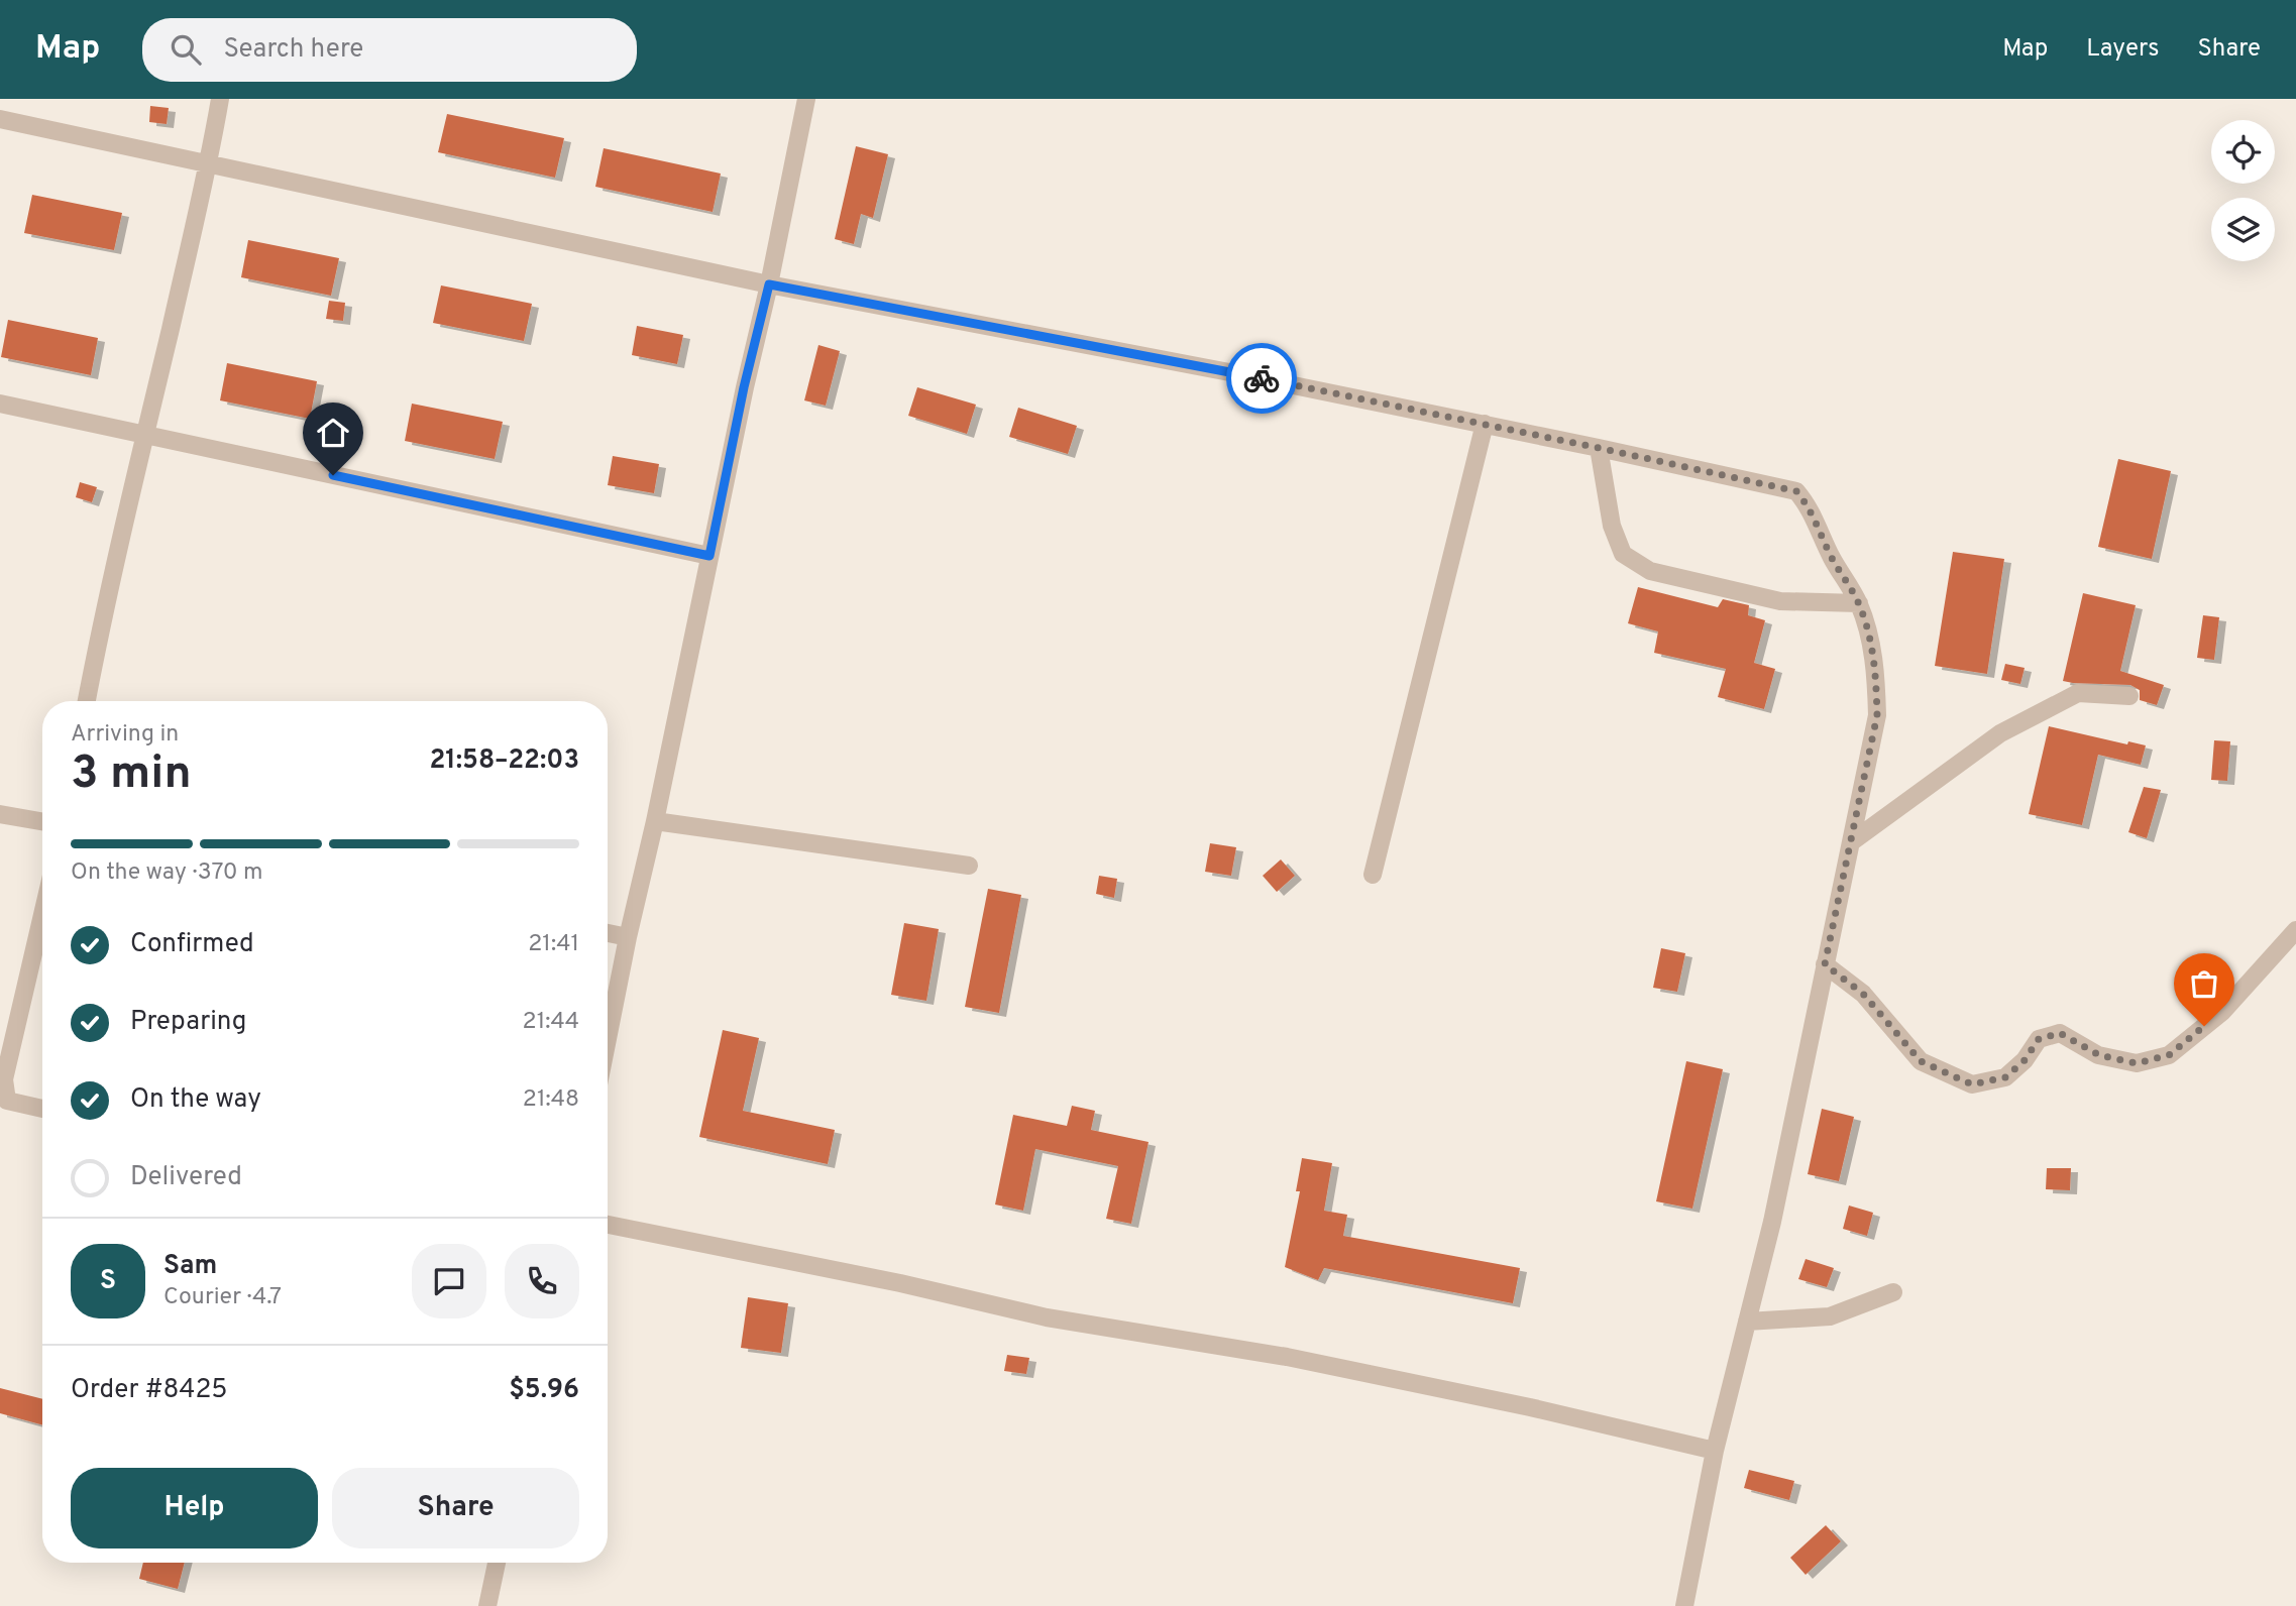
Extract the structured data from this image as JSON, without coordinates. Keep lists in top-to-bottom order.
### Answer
{
  "page": {
    "header": "Map",
    "search": "Search here",
    "nav": ["Map", "Layers", "Share"],
    "heading": ["3 min", "Arriving in", "21:58–22:03"],
    "panel": [
      "Sam",
      "Courier · 4.7",
      "Order #8425",
      "$5.96"
    ],
    "bar": "On the way · 370 m",
    "list": [
      ["Confirmed", "21:41"],
      ["Preparing", "21:44"],
      ["On the way", "21:48"],
      "Delivered"
    ],
    "round": "S",
    "buttons": ["Help", "Share"]
  }
}
